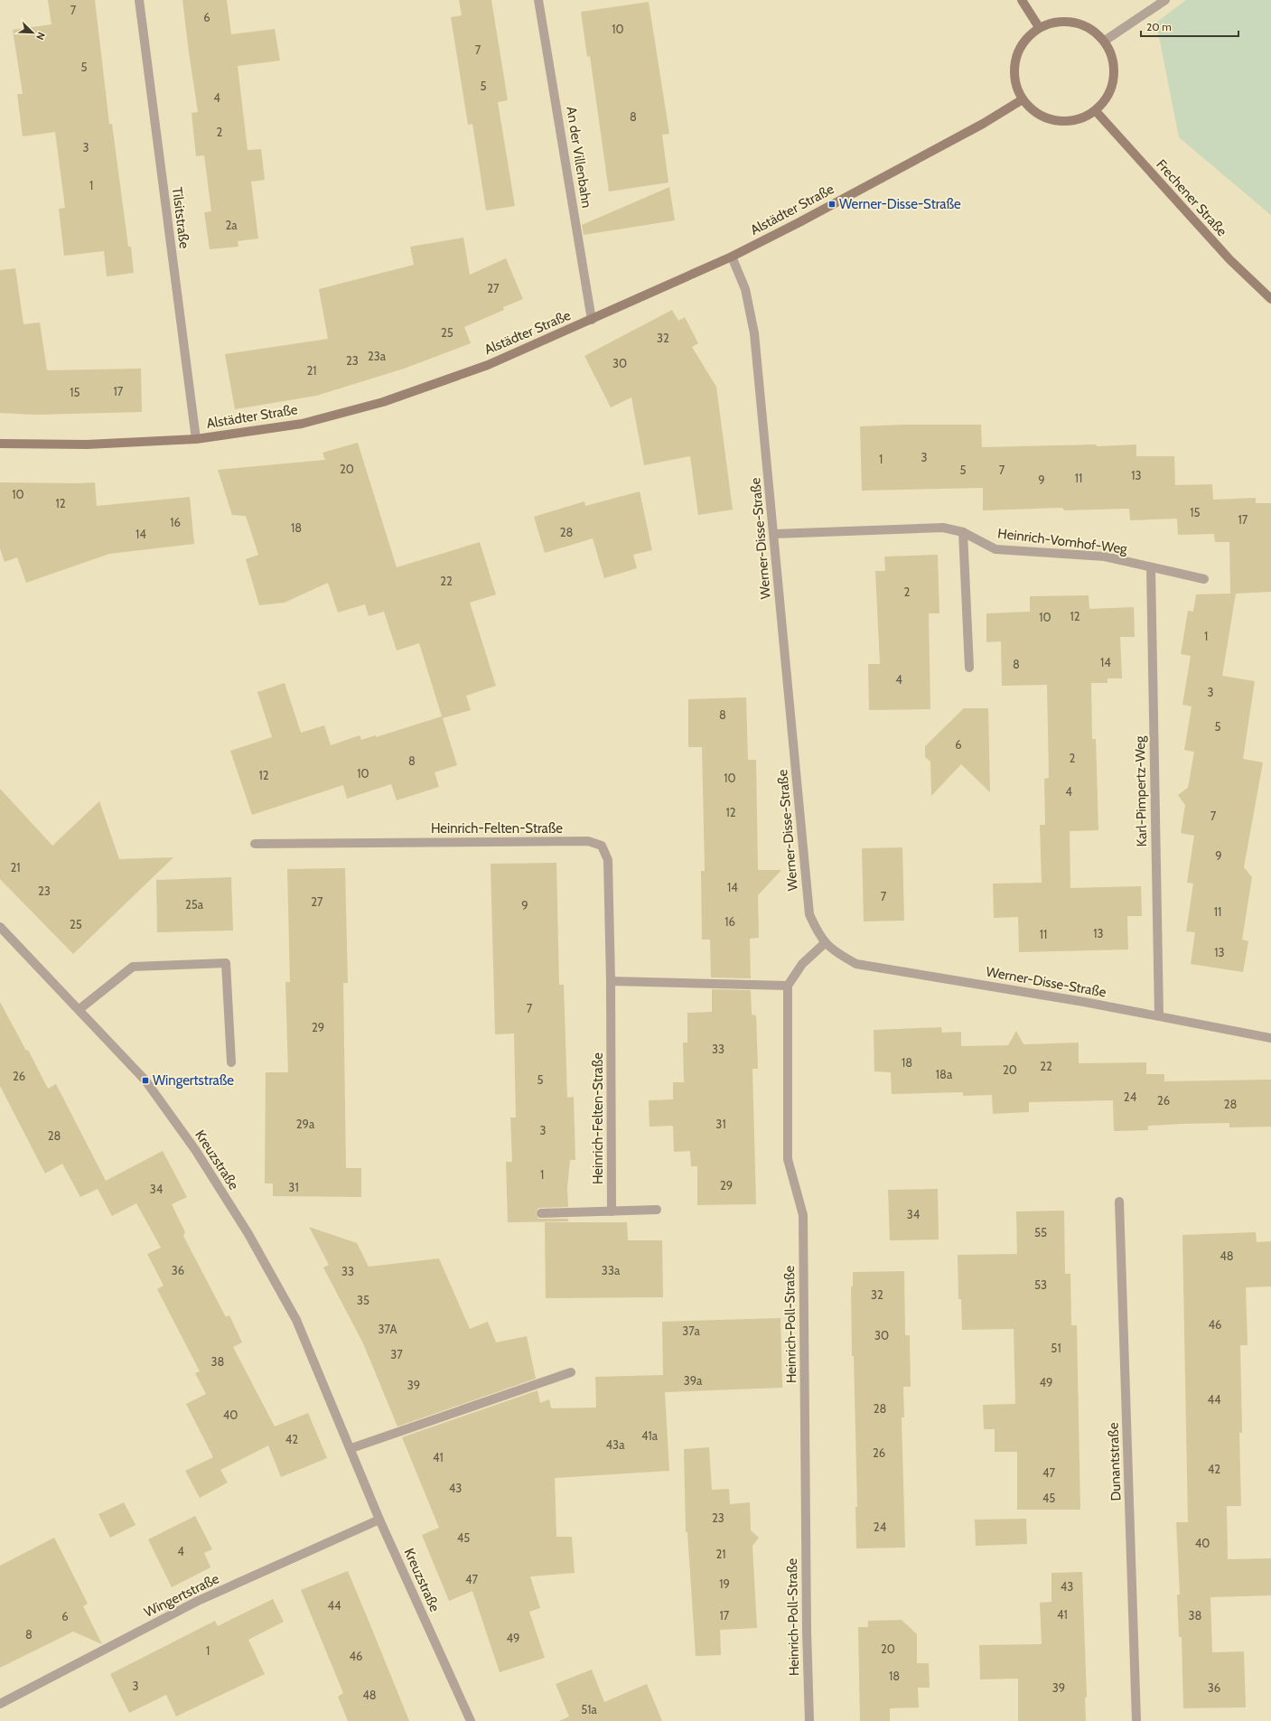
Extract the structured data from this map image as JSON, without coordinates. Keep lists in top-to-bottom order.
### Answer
{
  "streets": {
    "street": [
      "An der Villenbahn",
      "Frechener Straße",
      "Alstädter Straße",
      "Tilsitstraße",
      "Werner-Disse-Straße",
      "Heinrich-Vomhof-Weg",
      "Karl-Pimpertz-Weg",
      "Heinrich-Felten-Straße",
      "Kreuzstraße",
      "Heinrich-Poll-Straße",
      "Dunantstraße",
      "Wingertstraße"
    ]
  },
  "crossings": [
    ["An der Villenbahn", "Alstädter Straße"],
    ["Frechener Straße", "Alstädter Straße"],
    ["Alstädter Straße", "Tilsitstraße"],
    ["Alstädter Straße", "Werner-Disse-Straße"],
    ["Werner-Disse-Straße", "Heinrich-Vomhof-Weg"],
    ["Werner-Disse-Straße", "Karl-Pimpertz-Weg"],
    ["Heinrich-Vomhof-Weg", "Karl-Pimpertz-Weg"],
    ["Kreuzstraße", "Wingertstraße"]
  ],
  "places": {
    "transit": ["Werner-Disse-Straße", "Wingertstraße"]
  },
  "house_numbers": [
    "7",
    "6",
    "10",
    "7",
    "5",
    "5",
    "4",
    "8",
    "2",
    "3",
    "1",
    "2a",
    "27",
    "25",
    "32",
    "23a",
    "23",
    "30",
    "21",
    "17",
    "15",
    "3",
    "1",
    "20",
    "5",
    "7",
    "13",
    "11",
    "9",
    "10",
    "12",
    "15",
    "17",
    "16",
    "18",
    "28",
    "14",
    "22",
    "2",
    "12",
    "10",
    "1",
    "14",
    "8",
    "4",
    "3",
    "8",
    "5",
    "6",
    "2",
    "8",
    "10",
    "12",
    "10",
    "4",
    "12",
    "7",
    "9",
    "21",
    "14",
    "23",
    "7",
    "27",
    "25a",
    "9",
    "11",
    "16",
    "25",
    "13",
    "11",
    "13",
    "7",
    "29",
    "33",
    "18",
    "22",
    "20",
    "18a",
    "26",
    "5",
    "24",
    "26",
    "28",
    "29a",
    "31",
    "3",
    "28",
    "1",
    "29",
    "31",
    "34",
    "34",
    "55",
    "48",
    "36",
    "33a",
    "33",
    "53",
    "32",
    "35",
    "46",
    "37A",
    "37a",
    "30",
    "51",
    "37",
    "38",
    "39a",
    "49",
    "39",
    "44",
    "28",
    "40",
    "41a",
    "42",
    "43a",
    "26",
    "41",
    "42",
    "47",
    "43",
    "45",
    "23",
    "24",
    "45",
    "40",
    "4",
    "21",
    "47",
    "19",
    "43",
    "44",
    "41",
    "17",
    "38",
    "6",
    "8",
    "49",
    "20",
    "1",
    "46",
    "18",
    "3",
    "39",
    "36",
    "48",
    "51a"
  ],
  "scale_bar": "20 m",
  "north": "bottom right"
}
